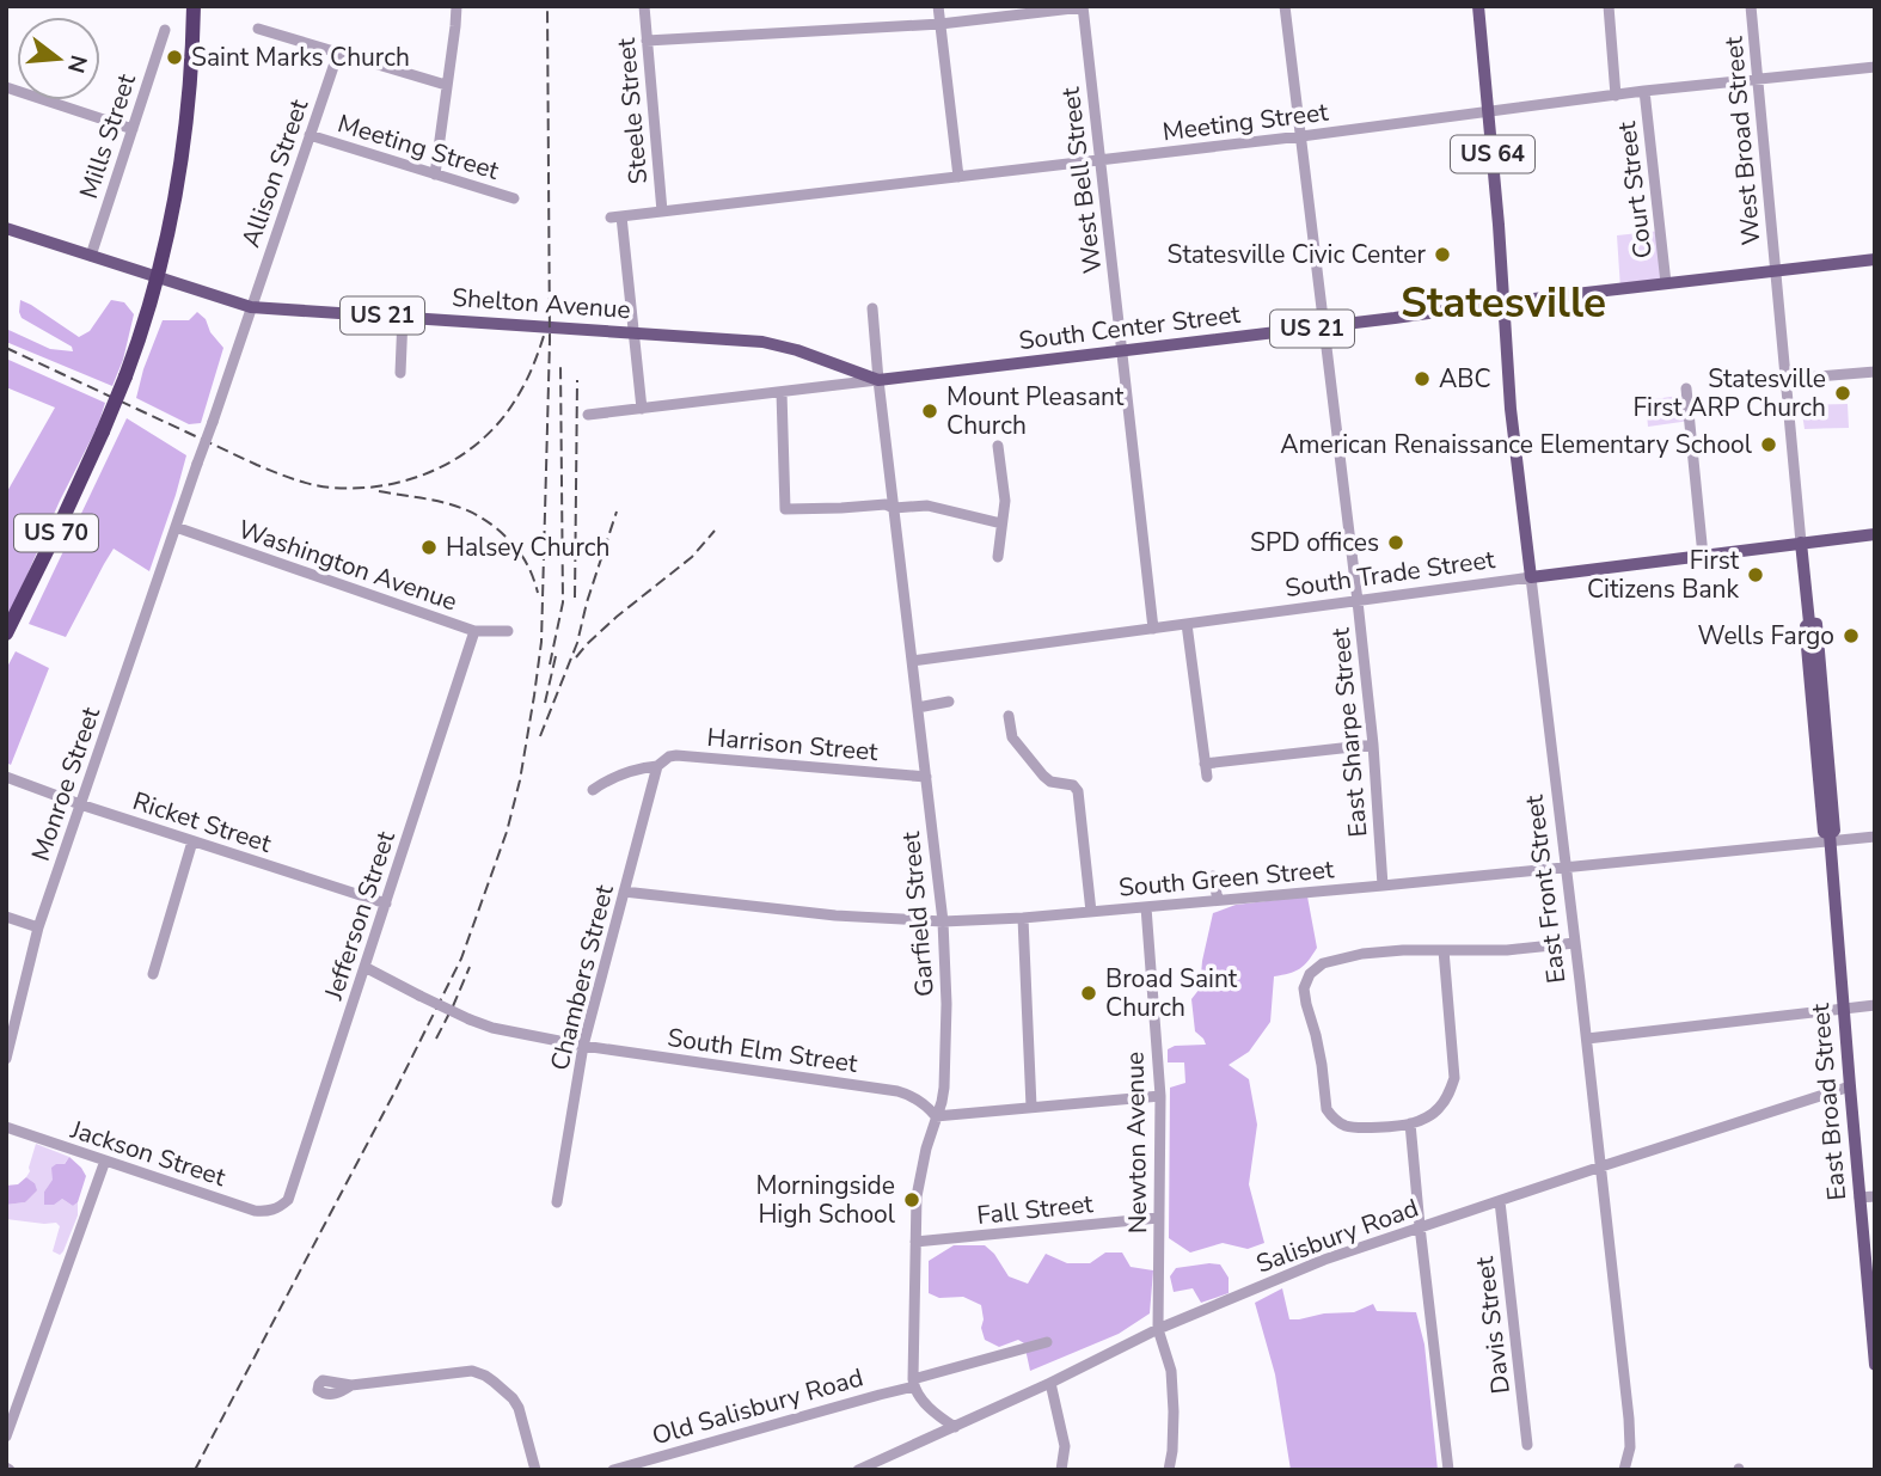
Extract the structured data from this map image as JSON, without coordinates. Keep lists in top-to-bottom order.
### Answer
{
  "streets": {
    "highway": ["US 70"],
    "main road": [
      "US 64",
      "Shelton Avenue",
      "US 21",
      "South Center Street",
      "South Trade Street",
      "East Front Street",
      "East Broad Street"
    ],
    "street": [
      "Steele Street",
      "Meeting Street",
      "Mills Street",
      "West Broad Street",
      "Allison Street",
      "West Bell Street",
      "Court Street",
      "Washington Avenue",
      "East Sharpe Street",
      "Harrison Street",
      "Monroe Street",
      "Ricket Street",
      "South Green Street",
      "Garfield Street",
      "Jefferson Street",
      "Chambers Street",
      "South Elm Street",
      "Newton Avenue",
      "Jackson Street",
      "Fall Street",
      "Salisbury Road",
      "Davis Street",
      "Old Salisbury Road"
    ]
  },
  "crossings": [
    ["Steele Street", "Meeting Street"],
    ["Meeting Street", "West Broad Street"],
    ["Meeting Street", "US 64"],
    ["Meeting Street", "Allison Street"],
    ["Meeting Street", "West Bell Street"],
    ["Meeting Street", "Court Street"],
    ["Meeting Street", "Shelton Avenue"],
    ["Meeting Street", "East Sharpe Street"],
    ["Mills Street", "Shelton Avenue"],
    ["West Broad Street", "South Center Street"],
    ["West Broad Street", "East Broad Street"],
    ["US 64", "South Center Street"],
    ["US 64", "East Front Street"],
    ["Allison Street", "Shelton Avenue"],
    ["Allison Street", "Monroe Street"],
    ["West Bell Street", "South Center Street"],
    ["West Bell Street", "South Trade Street"],
    ["Court Street", "South Center Street"],
    ["Shelton Avenue", "South Center Street"],
    ["Shelton Avenue", "US 70"],
    ["Shelton Avenue", "Garfield Street"],
    ["South Center Street", "East Sharpe Street"],
    ["South Center Street", "East Front Street"],
    ["South Center Street", "Garfield Street"],
    ["South Center Street", "East Broad Street"],
    ["Washington Avenue", "Monroe Street"],
    ["Washington Avenue", "Jefferson Street"],
    ["South Trade Street", "East Sharpe Street"],
    ["South Trade Street", "East Front Street"],
    ["South Trade Street", "Garfield Street"],
    ["South Trade Street", "East Broad Street"],
    ["East Sharpe Street", "South Green Street"],
    ["Harrison Street", "Garfield Street"],
    ["Harrison Street", "Chambers Street"],
    ["Monroe Street", "Ricket Street"],
    ["Ricket Street", "Jefferson Street"],
    ["South Green Street", "East Front Street"],
    ["South Green Street", "Garfield Street"],
    ["South Green Street", "Chambers Street"],
    ["South Green Street", "East Broad Street"],
    ["South Green Street", "Newton Avenue"],
    ["East Front Street", "Salisbury Road"],
    ["Garfield Street", "South Elm Street"],
    ["Garfield Street", "Fall Street"],
    ["Garfield Street", "Old Salisbury Road"],
    ["Jefferson Street", "South Elm Street"],
    ["Jefferson Street", "Jackson Street"],
    ["Chambers Street", "South Elm Street"],
    ["East Broad Street", "Salisbury Road"],
    ["Newton Avenue", "Fall Street"],
    ["Newton Avenue", "Salisbury Road"],
    ["Salisbury Road", "Davis Street"]
  ],
  "districts": ["Statesville"],
  "places": [
    "Saint Marks Church",
    "Statesville Civic Center",
    "ABC",
    "Statesville First ARP Church",
    "Mount Pleasant Church",
    "American Renaissance Elementary School",
    "SPD offices",
    "Halsey Church",
    "First Citizens Bank",
    "Wells Fargo",
    "Broad Saint Church",
    "Morningside High School"
  ],
  "north": "right"
}
